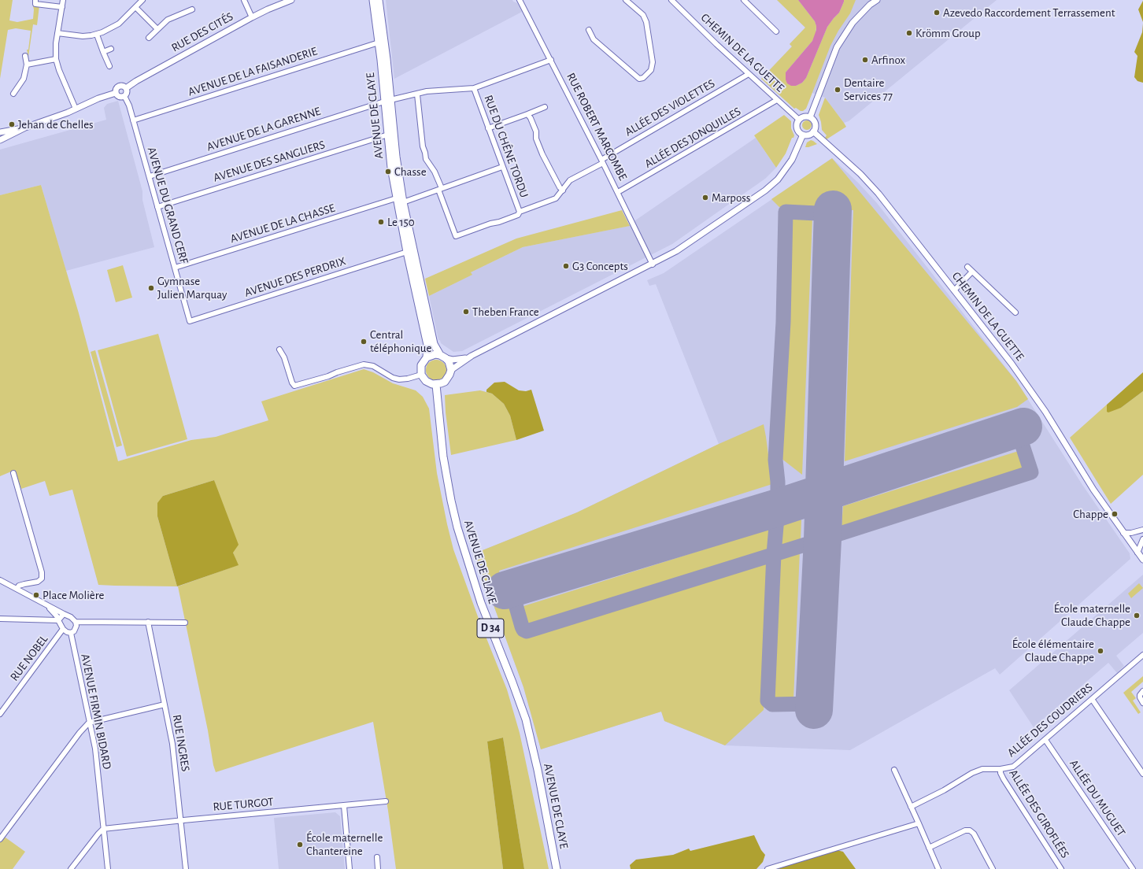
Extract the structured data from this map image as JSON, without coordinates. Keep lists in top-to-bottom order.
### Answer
{
  "streets": {
    "main road": ["AVENUE DE CLAYE", "D 34"],
    "street": [
      "RUE DES CITÉS",
      "CHEMIN DE LA GUETTE",
      "AVENUE DE LA FAISANDERIE",
      "ALLÉE DES VIOLETTES",
      "RUE ROBERT MARCOMBE",
      "AVENUE DE LA GARENNE",
      "ALLÉE DES JONQUILLES",
      "RUE DU CHÊNE TORDU",
      "AVENUE DES SANGLIERS",
      "AVENUE DU GRAND CERF",
      "AVENUE DE LA CHASSE",
      "AVENUE DES PERDRIX",
      "RUE NOBEL",
      "AVENUE FIRMIN BIDARD",
      "ALLÉE DES COUDRIERS",
      "RUE INGRES",
      "ALLÉE DU MUGUET",
      "RUE TURGOT",
      "ALLÉE DES GIROFLÉES"
    ]
  },
  "crossings": [
    ["RUE DES CITÉS", "AVENUE DU GRAND CERF"],
    ["CHEMIN DE LA GUETTE", "ALLÉE DES VIOLETTES"],
    ["CHEMIN DE LA GUETTE", "ALLÉE DES JONQUILLES"],
    ["AVENUE DE LA FAISANDERIE", "AVENUE DE CLAYE"],
    ["AVENUE DE LA FAISANDERIE", "AVENUE DU GRAND CERF"],
    ["ALLÉE DES VIOLETTES", "RUE ROBERT MARCOMBE"],
    ["ALLÉE DES VIOLETTES", "RUE DU CHÊNE TORDU"],
    ["AVENUE DE CLAYE", "AVENUE DE LA GARENNE"],
    ["AVENUE DE CLAYE", "AVENUE DES SANGLIERS"],
    ["AVENUE DE CLAYE", "AVENUE DE LA CHASSE"],
    ["AVENUE DE CLAYE", "AVENUE DES PERDRIX"],
    ["RUE ROBERT MARCOMBE", "AVENUE DE LA GARENNE"],
    ["RUE ROBERT MARCOMBE", "ALLÉE DES JONQUILLES"],
    ["AVENUE DE LA GARENNE", "RUE DU CHÊNE TORDU"],
    ["AVENUE DE LA GARENNE", "AVENUE DU GRAND CERF"],
    ["AVENUE DES SANGLIERS", "AVENUE DU GRAND CERF"],
    ["AVENUE DU GRAND CERF", "AVENUE DE LA CHASSE"],
    ["AVENUE DU GRAND CERF", "AVENUE DES PERDRIX"],
    ["RUE NOBEL", "AVENUE FIRMIN BIDARD"],
    ["AVENUE FIRMIN BIDARD", "RUE TURGOT"],
    ["ALLÉE DES COUDRIERS", "ALLÉE DU MUGUET"],
    ["ALLÉE DES COUDRIERS", "ALLÉE DES GIROFLÉES"],
    ["RUE INGRES", "RUE TURGOT"]
  ],
  "places": [
    "Azevedo Raccordement Terrassement",
    "Krömm Group",
    "Arfinox",
    "Dentaire Services 77",
    "Jehan de Chelles",
    "Chasse",
    "Marposs",
    "Le 150",
    "G3 Concepts",
    "Gymnase Julien Marquay",
    "Theben France",
    "Central téléphonique",
    "Chappe",
    "Place Molière",
    "École maternelle Claude Chappe",
    "École élémentaire Claude Chappe",
    "École maternelle Chantereine"
  ]
}
